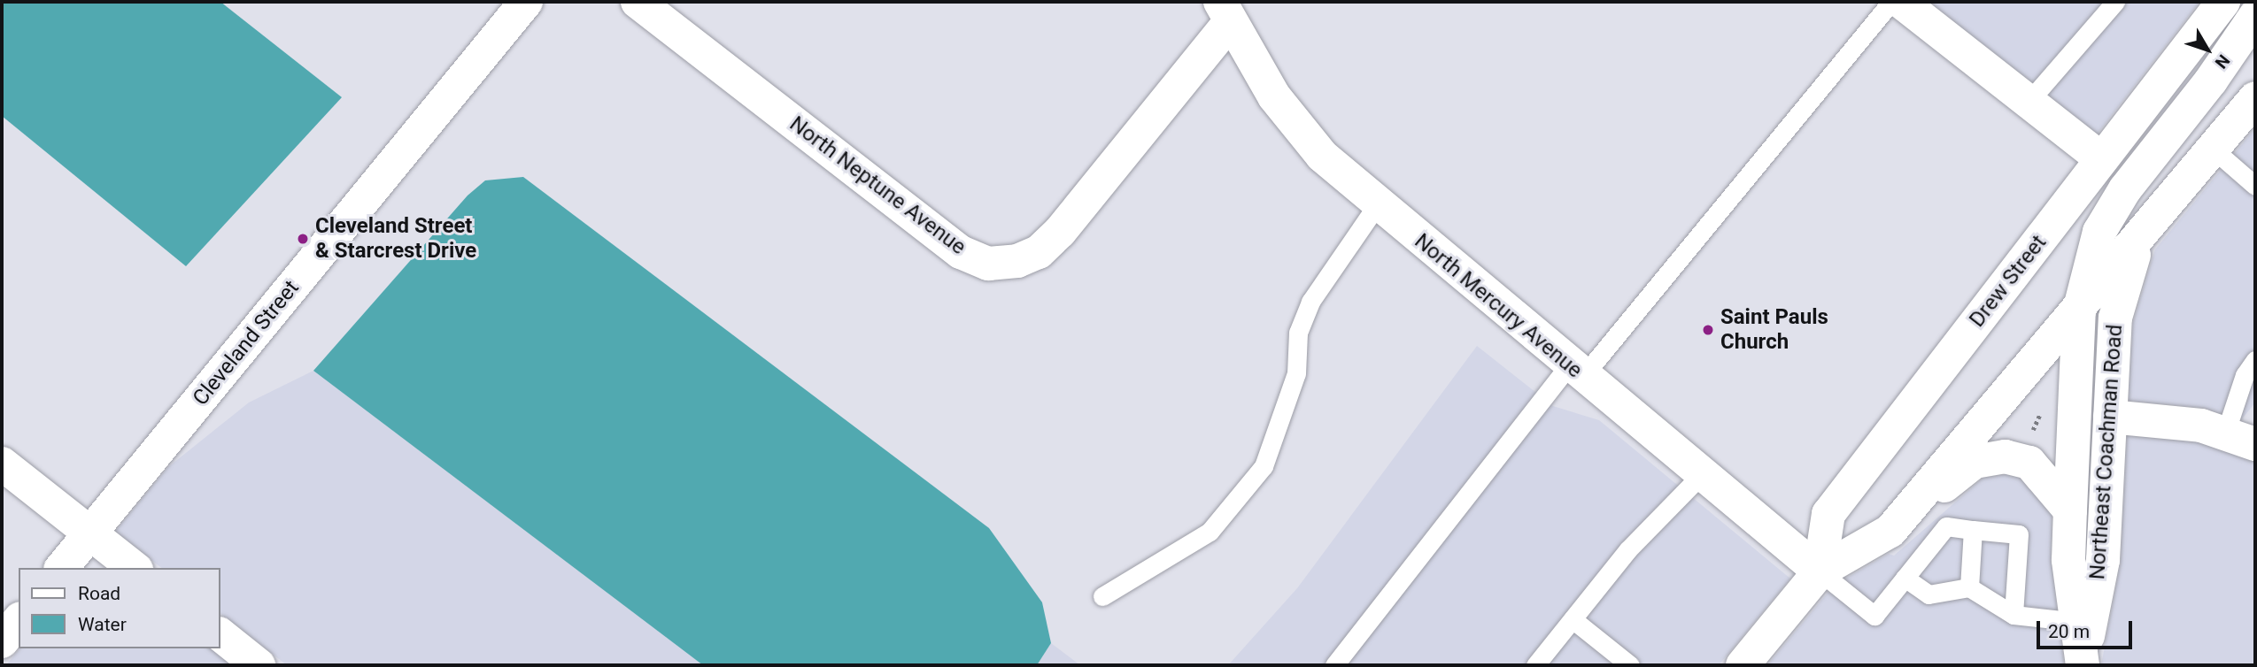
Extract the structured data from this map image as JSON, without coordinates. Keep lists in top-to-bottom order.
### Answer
{
  "streets": {
    "street": [
      "North Neptune Avenue",
      "Drew Street",
      "North Mercury Avenue",
      "Cleveland Street",
      "Northeast Coachman Road"
    ]
  },
  "crossings": [
    ["North Neptune Avenue", "North Mercury Avenue"],
    ["Drew Street", "North Mercury Avenue"]
  ],
  "places": ["Cleveland Street & Starcrest Drive", "Saint Pauls Church"],
  "legend": ["Road", "Water"],
  "scale_bar": "20 m",
  "north": "bottom right"
}
